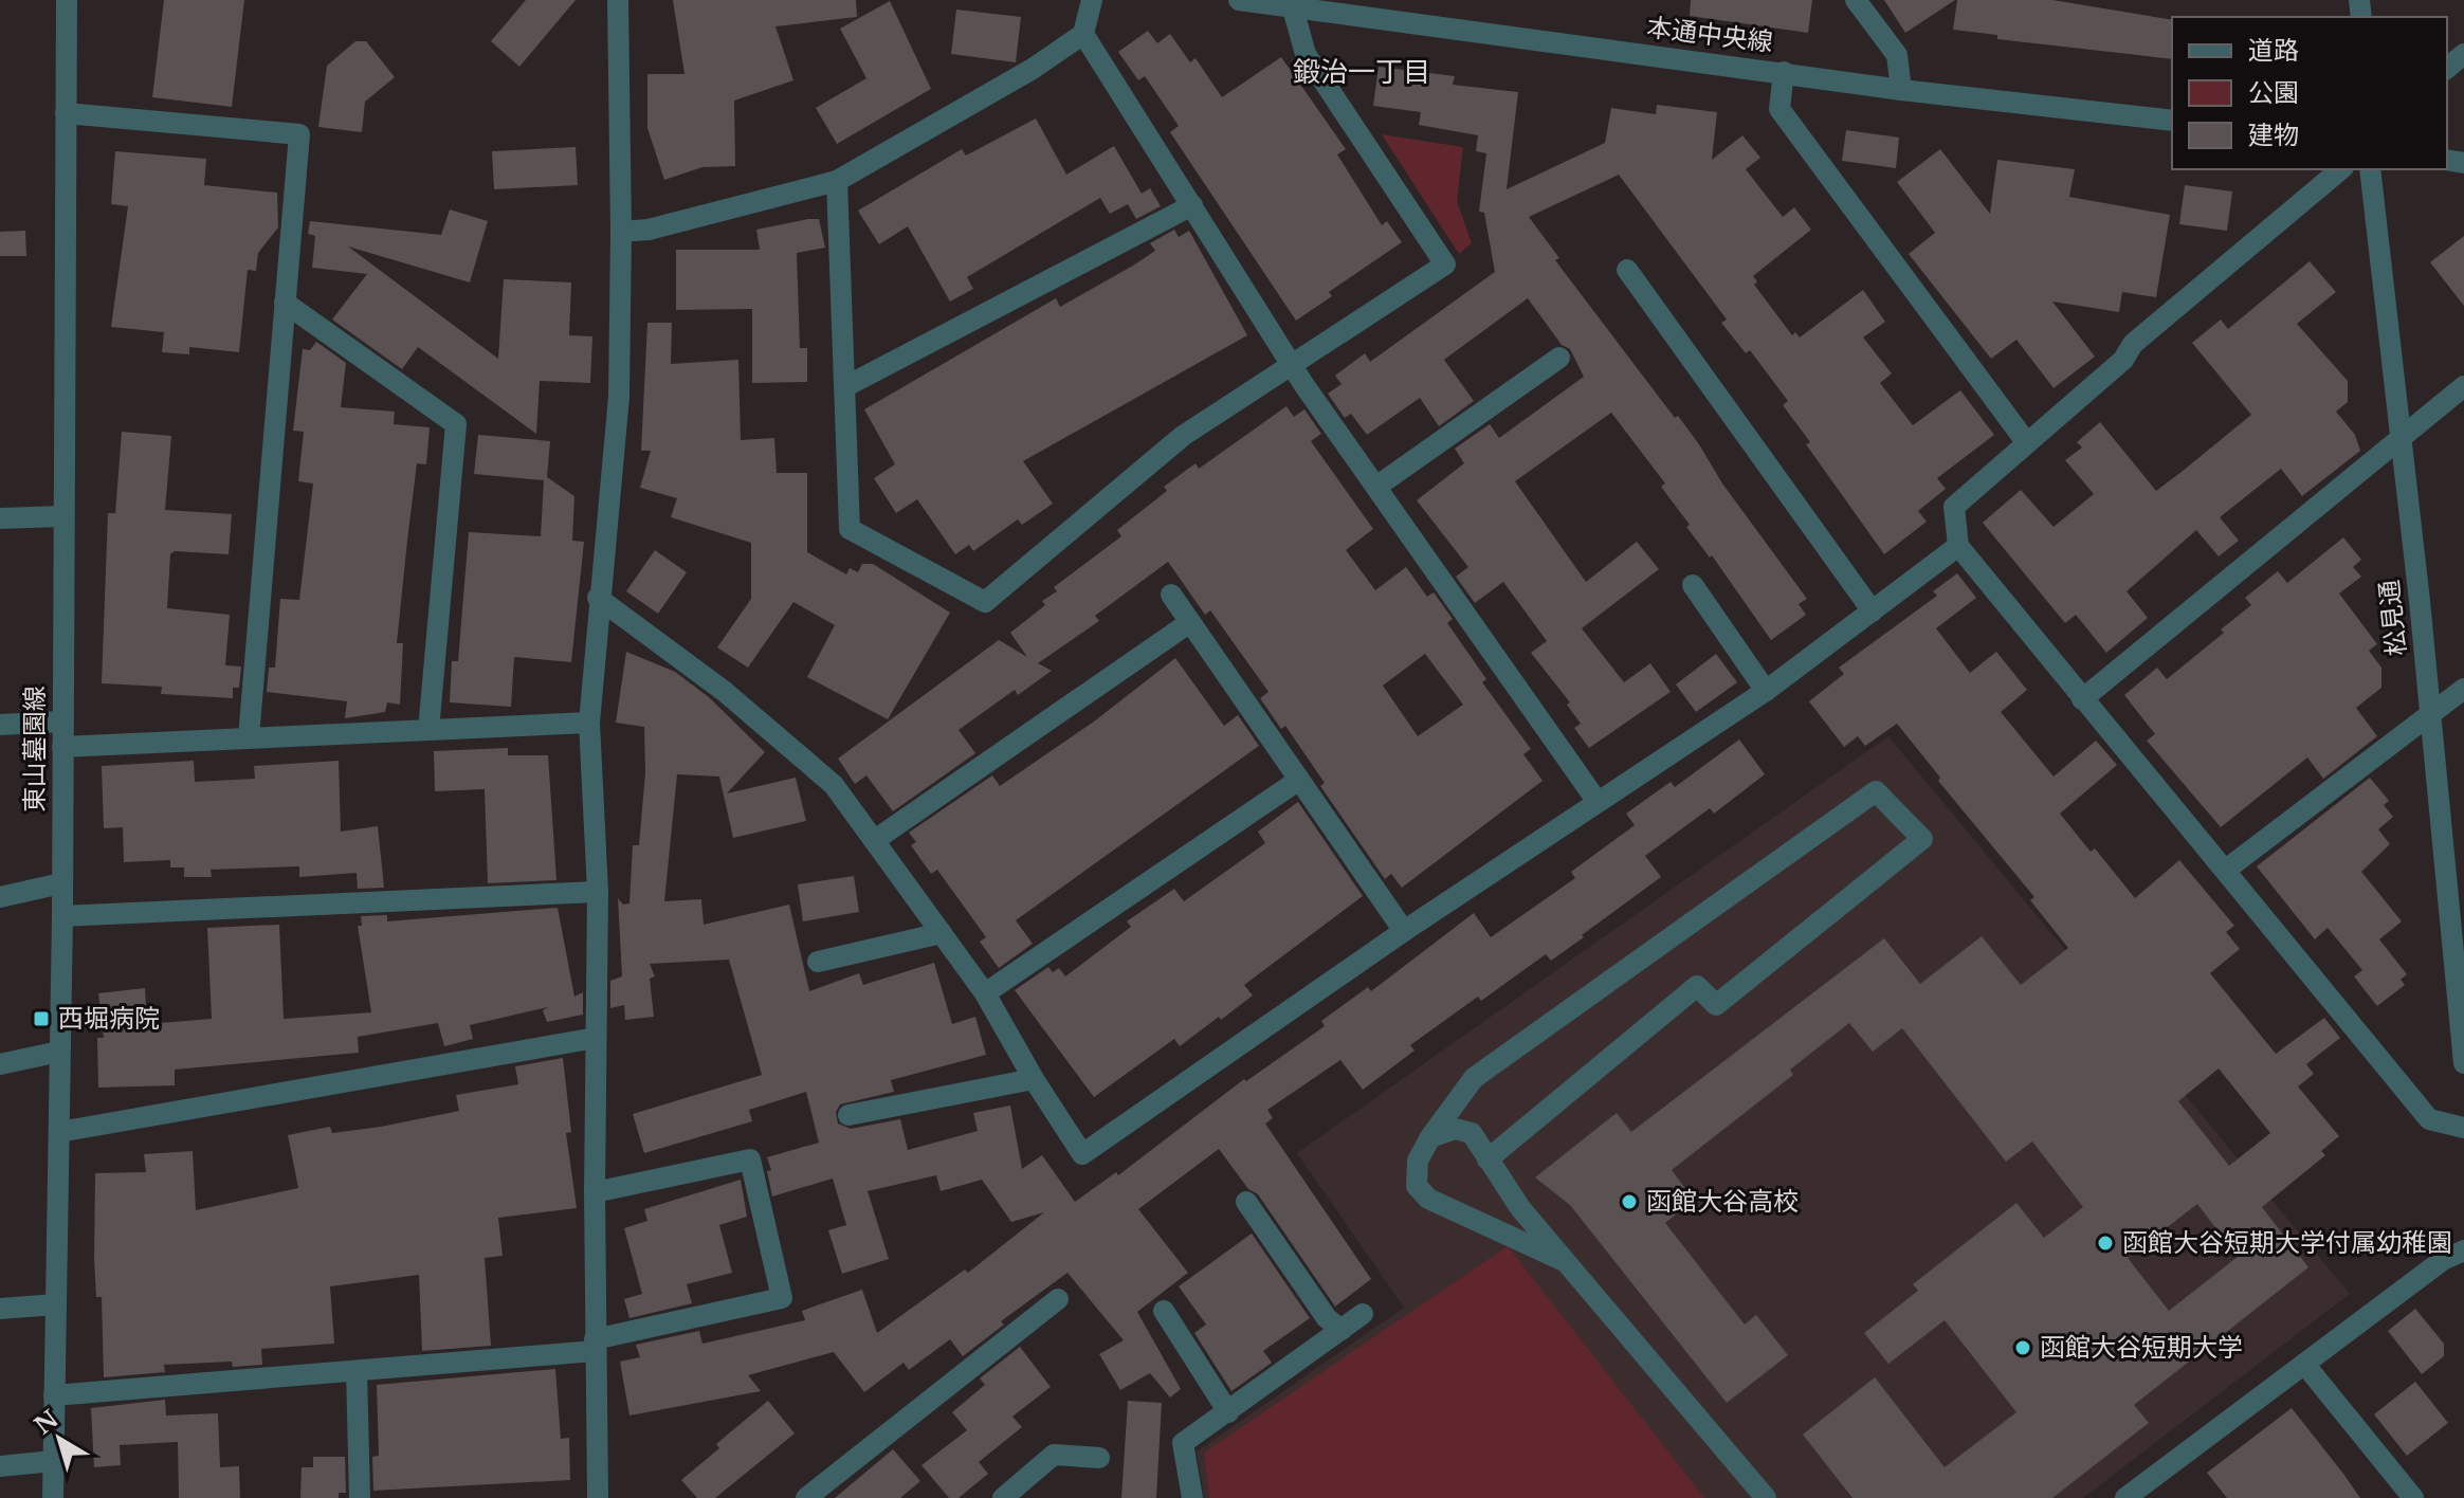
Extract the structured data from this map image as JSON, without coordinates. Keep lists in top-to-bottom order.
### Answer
{
  "streets": {
    "street": ["本通中央線", "松見通", "東山墓園線"]
  },
  "districts": ["鍛治一丁目"],
  "places": {
    "transit": ["西堀病院"],
    "other": ["函館大谷高校", "函館大谷短期大学付属幼稚園", "函館大谷短期大学"]
  },
  "legend": ["道路", "公園", "建物"],
  "north": "top left"
}
